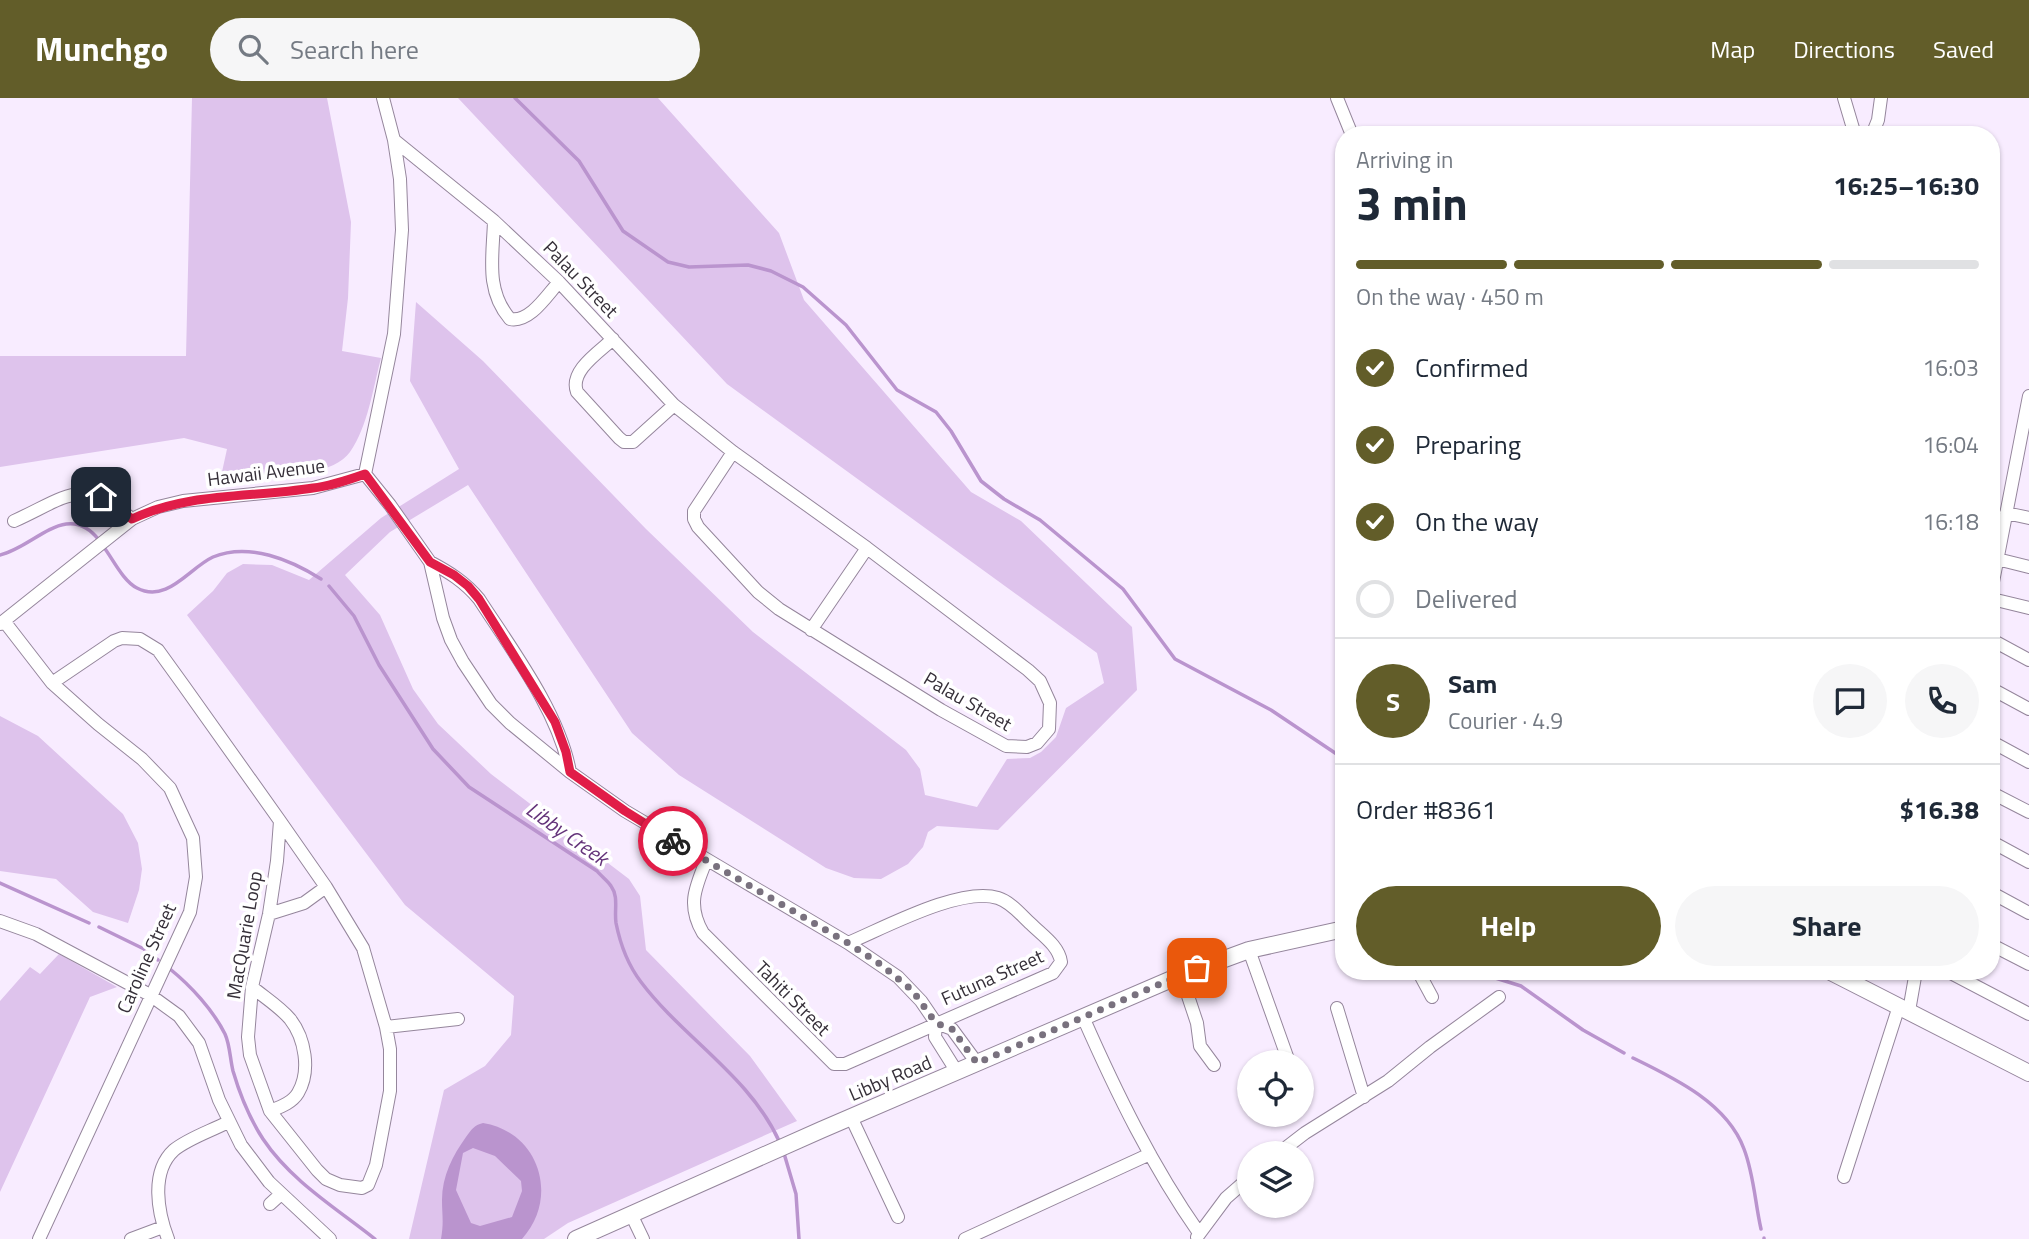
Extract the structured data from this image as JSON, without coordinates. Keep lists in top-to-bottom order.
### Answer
{
  "streets": {
    "main road": ["Libby Road"],
    "street": [
      "Palau Street",
      "Hawaii Avenue",
      "MacQuarie Loop",
      "Caroline Street",
      "Futuna Street",
      "Tahiti Street"
    ]
  },
  "crossings": [
    ["Hawaii Avenue", "Caroline Street"],
    ["MacQuarie Loop", "Caroline Street"],
    ["Futuna Street", "Tahiti Street"]
  ],
  "water": ["Libby Creek"],
  "page": {
    "header": "Munchgo",
    "search": "Search here",
    "nav": ["Map", "Directions", "Saved"],
    "heading": ["3 min", "Arriving in", "16:25–16:30"],
    "panel": [
      "Sam",
      "Courier · 4.9",
      "Order #8361",
      "$16.38"
    ],
    "bar": "On the way · 450 m",
    "list": [
      ["Confirmed", "16:03"],
      ["Preparing", "16:04"],
      ["On the way", "16:18"],
      "Delivered"
    ],
    "round": "S",
    "buttons": ["Help", "Share"]
  }
}
